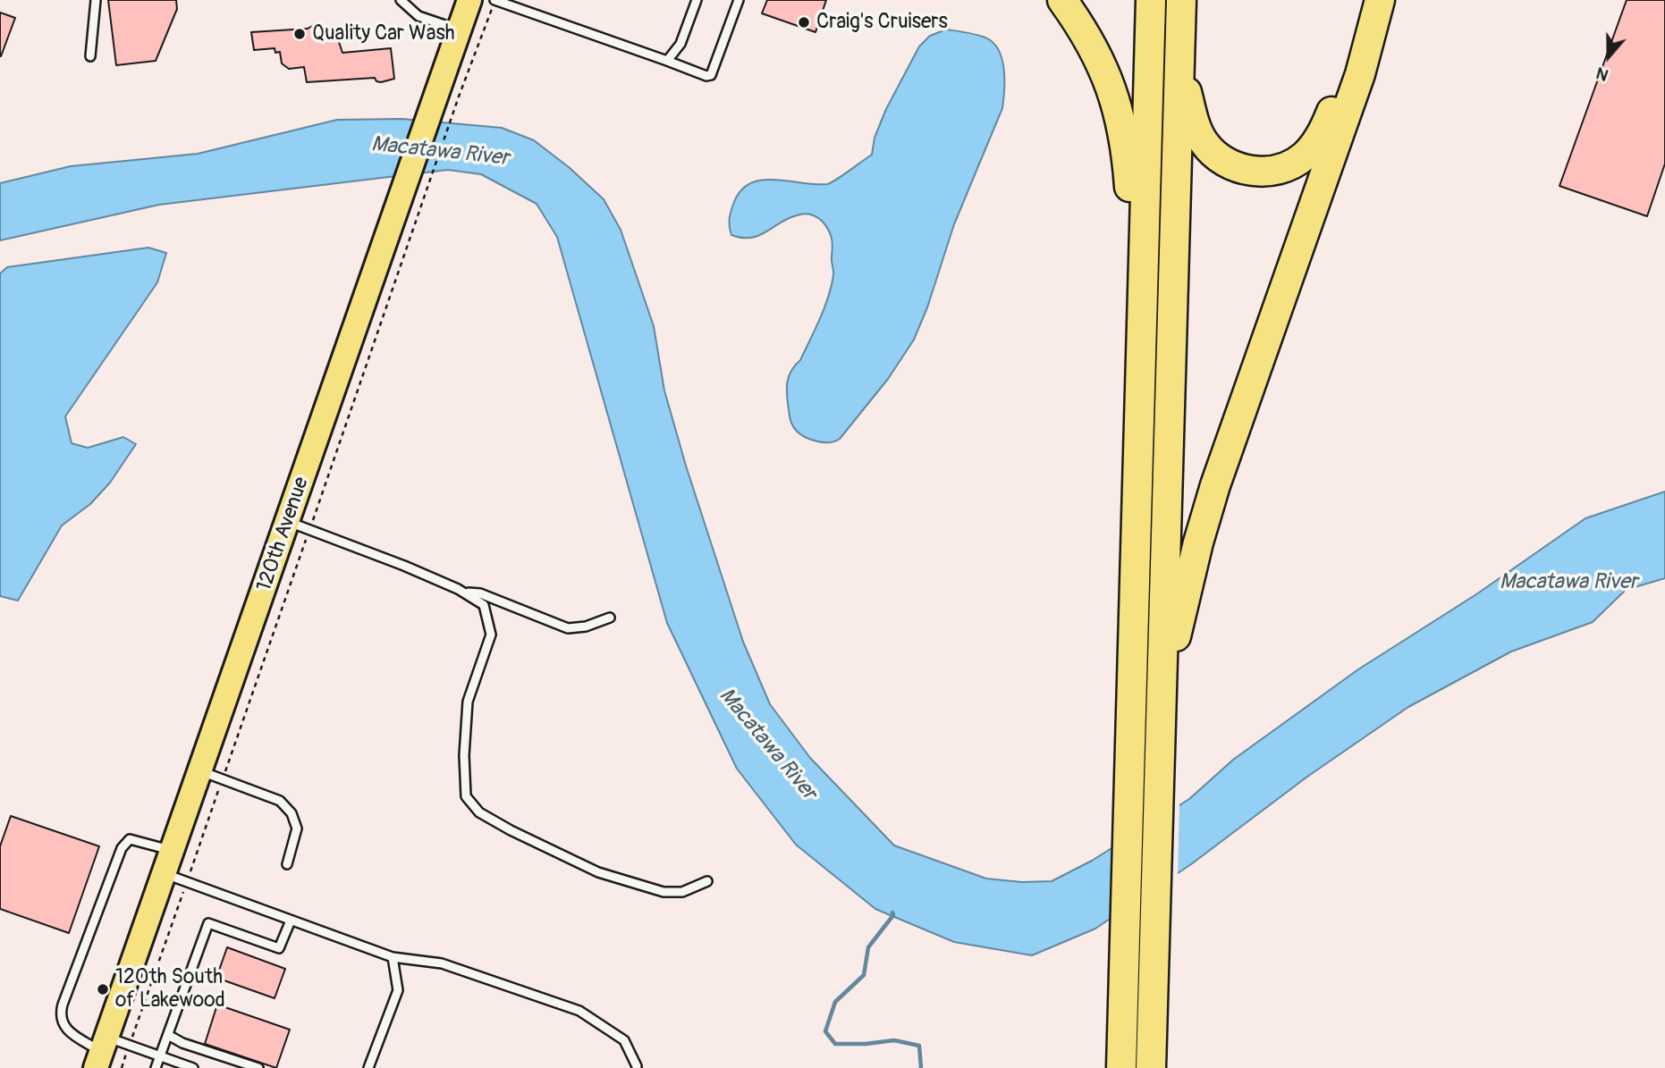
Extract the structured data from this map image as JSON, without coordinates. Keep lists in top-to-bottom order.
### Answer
{
  "streets": {
    "main road": ["120th Avenue"]
  },
  "water": ["Macatawa River"],
  "places": ["Craig's Cruisers", "Quality Car Wash", "120th South of Lakewood"],
  "north": "bottom"
}
